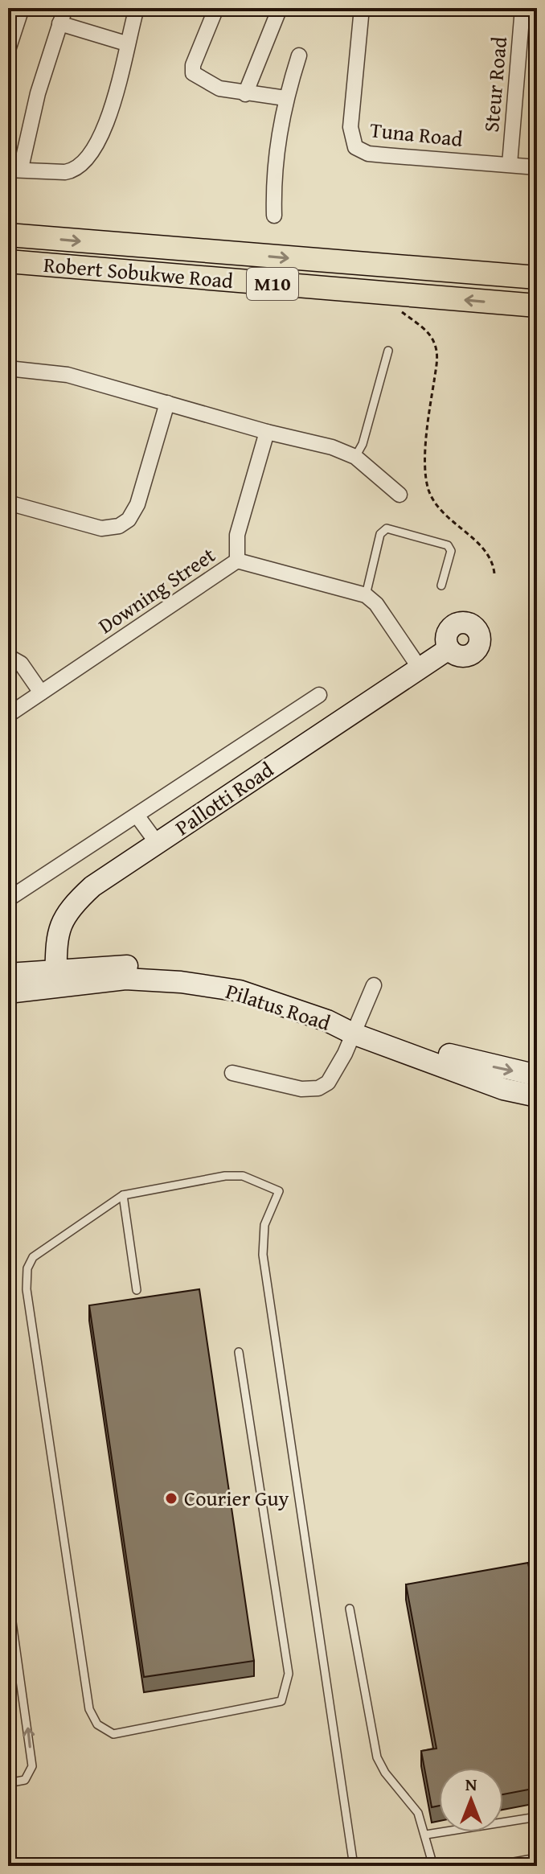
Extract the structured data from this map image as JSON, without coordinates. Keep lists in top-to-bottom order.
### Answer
{
  "streets": {
    "main road": ["Robert Sobukwe Road", "M10"],
    "street": [
      "Steur Road",
      "Tuna Road",
      "Downing Street",
      "Pallotti Road",
      "Pilatus Road"
    ]
  },
  "crossings": [
    ["Steur Road", "Tuna Road"],
    ["Pallotti Road", "Pilatus Road"]
  ],
  "places": ["Courier Guy"],
  "north": "top"
}
